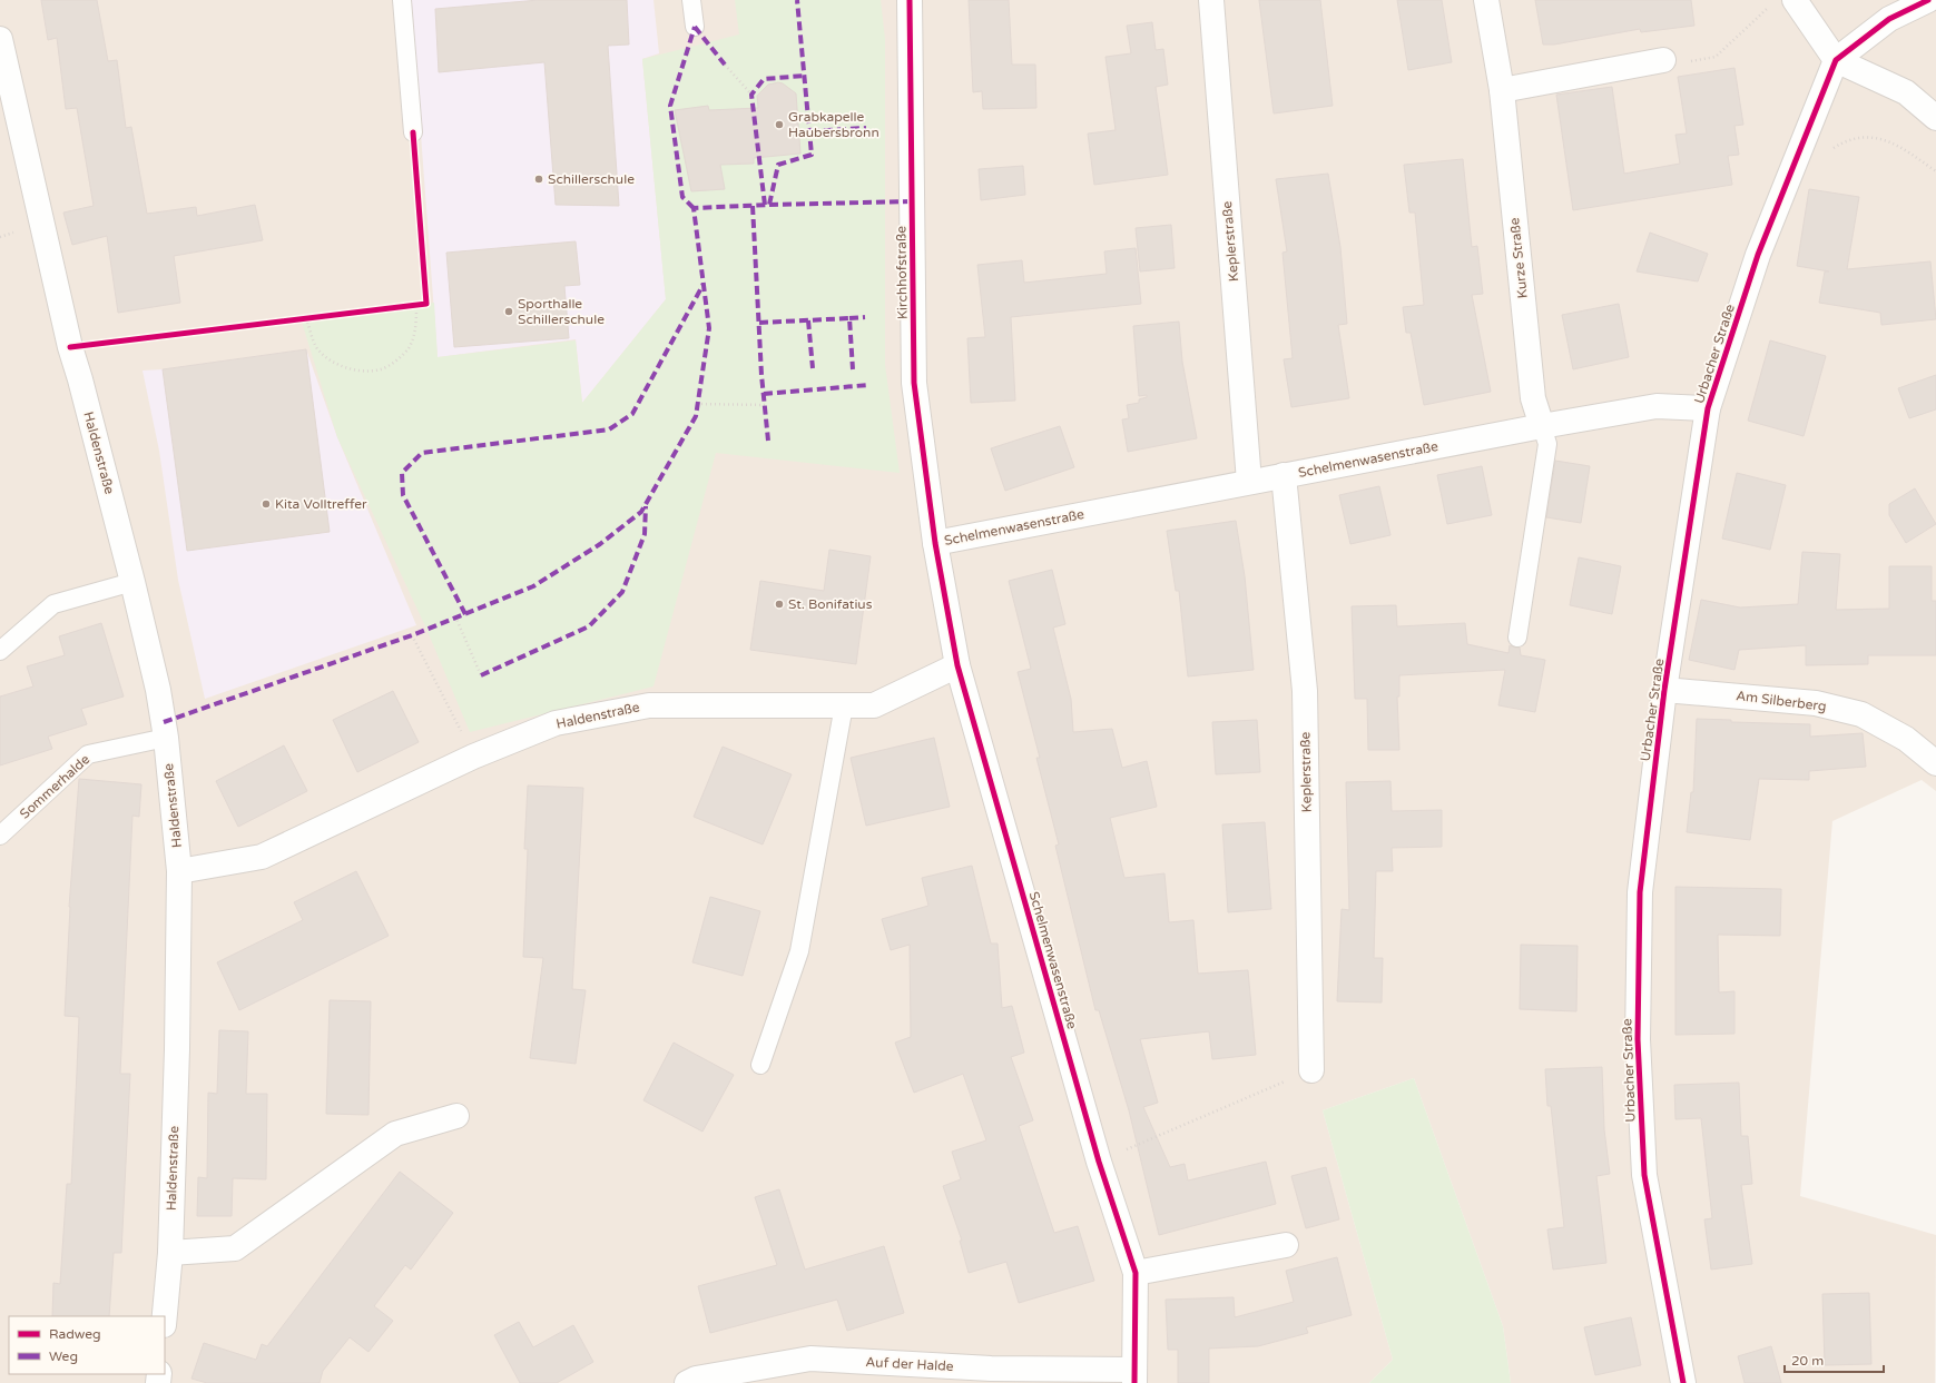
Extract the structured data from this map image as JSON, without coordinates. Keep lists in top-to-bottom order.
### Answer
{
  "streets": {
    "street": [
      "Keplerstraße",
      "Kurze Straße",
      "Kirchhofstraße",
      "Urbacher Straße",
      "Haldenstraße",
      "Schelmenwasenstraße",
      "Am Silberberg",
      "Auf der Halde"
    ],
    "lane": ["Sommerhalde"]
  },
  "crossings": [
    ["Keplerstraße", "Schelmenwasenstraße"],
    ["Kurze Straße", "Schelmenwasenstraße"],
    ["Kirchhofstraße", "Schelmenwasenstraße"],
    ["Urbacher Straße", "Schelmenwasenstraße"],
    ["Urbacher Straße", "Am Silberberg"],
    ["Haldenstraße", "Schelmenwasenstraße"],
    ["Haldenstraße", "Sommerhalde"],
    ["Schelmenwasenstraße", "Auf der Halde"]
  ],
  "places": [
    "Grabkapelle Haubersbronn",
    "Schillerschule",
    "Sporthalle Schillerschule",
    "Kita Volltreffer",
    "St. Bonifatius"
  ],
  "legend": ["Radweg", "Weg"],
  "scale_bar": "20 m"
}
